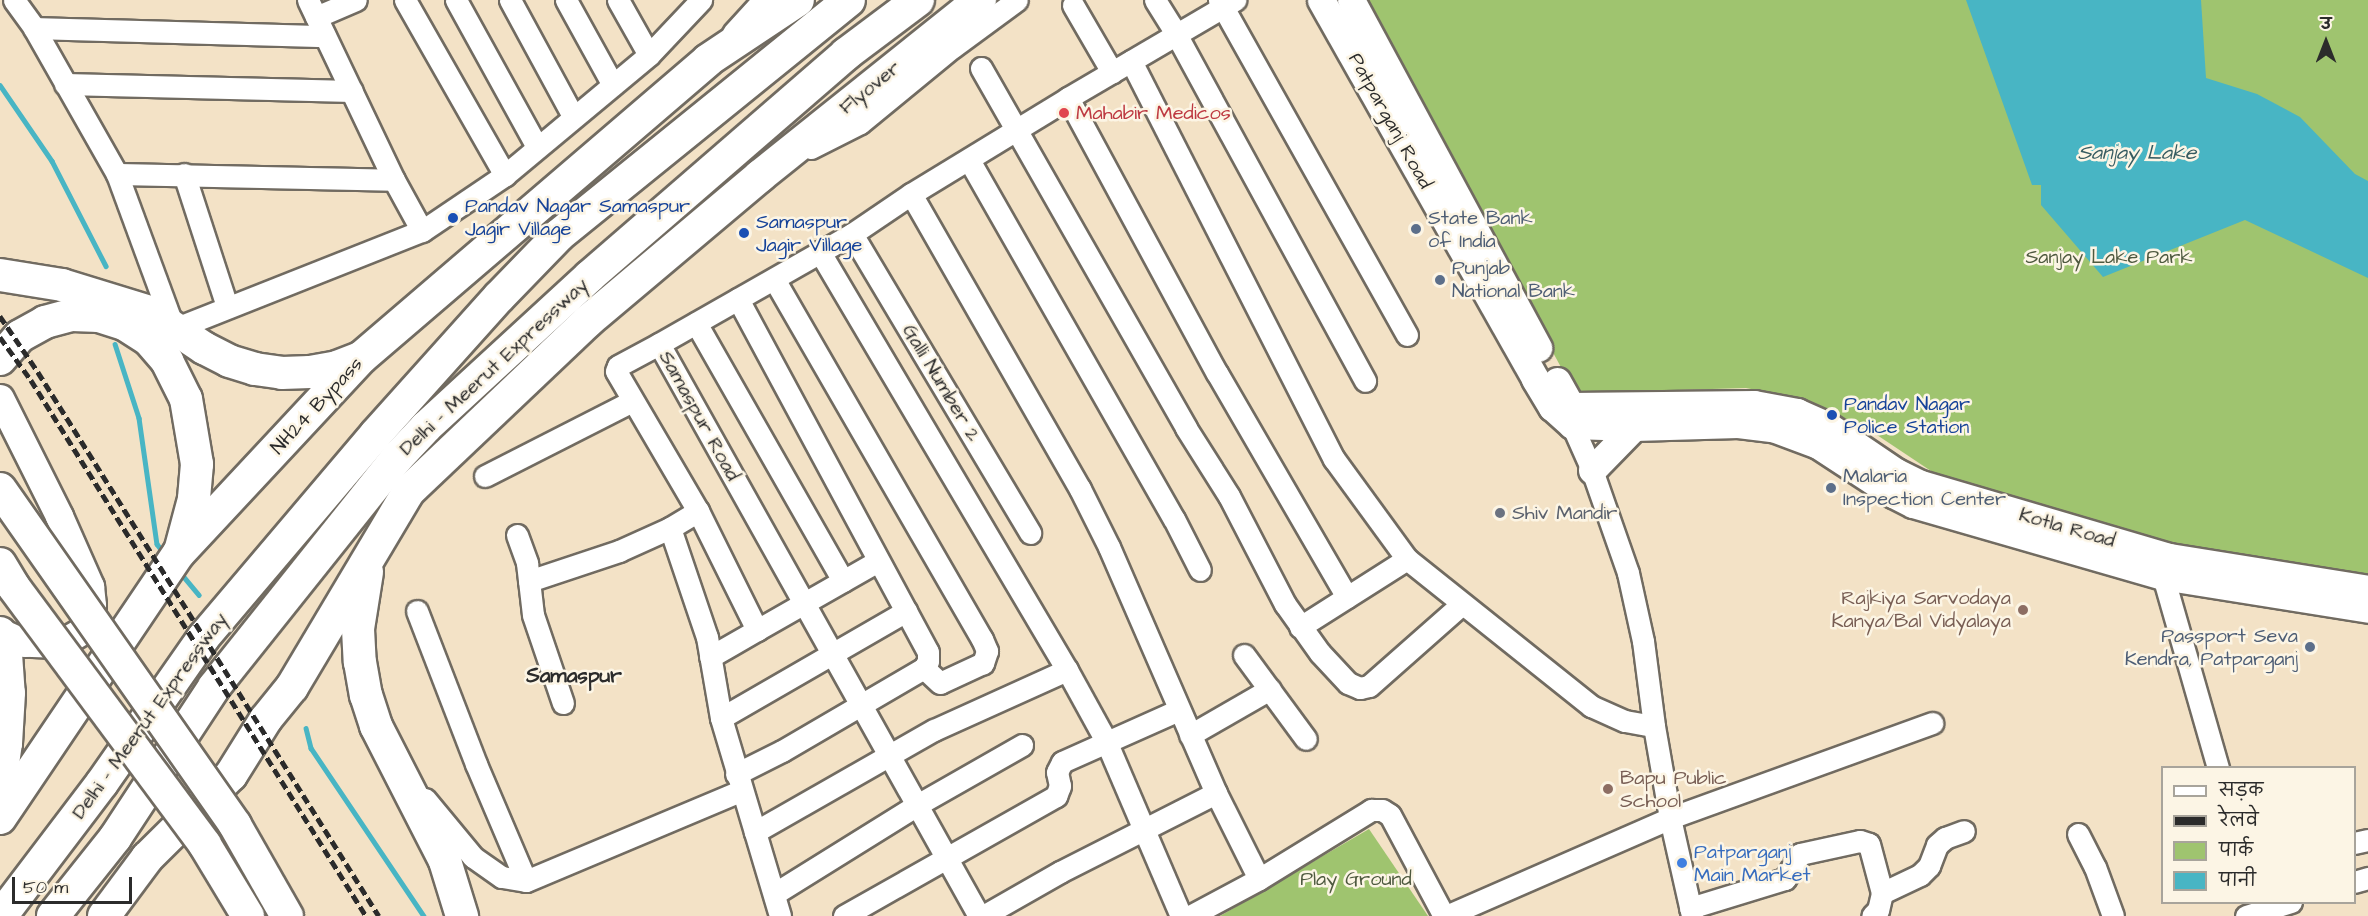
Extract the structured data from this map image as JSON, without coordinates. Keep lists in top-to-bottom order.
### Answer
{
  "streets": {
    "highway": ["Flyover", "Delhi - Meerut Expressway", "NH24 Bypass"],
    "main road": ["Patparganj Road", "Kotla Road"],
    "street": ["Galli Number 2", "Samaspur Road"]
  },
  "crossings": [
    ["Patparganj Road", "Kotla Road"],
    ["Galli Number 2", "Samaspur Road"]
  ],
  "districts": ["Samaspur"],
  "water": ["Sanjay Lake"],
  "parks": ["Sanjay Lake Park", "Play Ground"],
  "places": [
    "Mahabir Medicos",
    "Pandav Nagar Samaspur Jagir Village",
    "State Bank of India",
    "Samaspur Jagir Village",
    "Punjab National Bank",
    "Pandav Nagar Police Station",
    "Malaria Inspection Center",
    "Shiv Mandir",
    "Rajkiya Sarvodaya Kanya/Bal Vidyalaya",
    "Passport Seva Kendra, Patparganj",
    "Bapu Public School",
    "Patparganj Main Market"
  ],
  "legend": [
    "सड़क",
    "रेलवे",
    "पार्क",
    "पानी"
  ],
  "scale_bar": "50 m",
  "north": "top"
}
